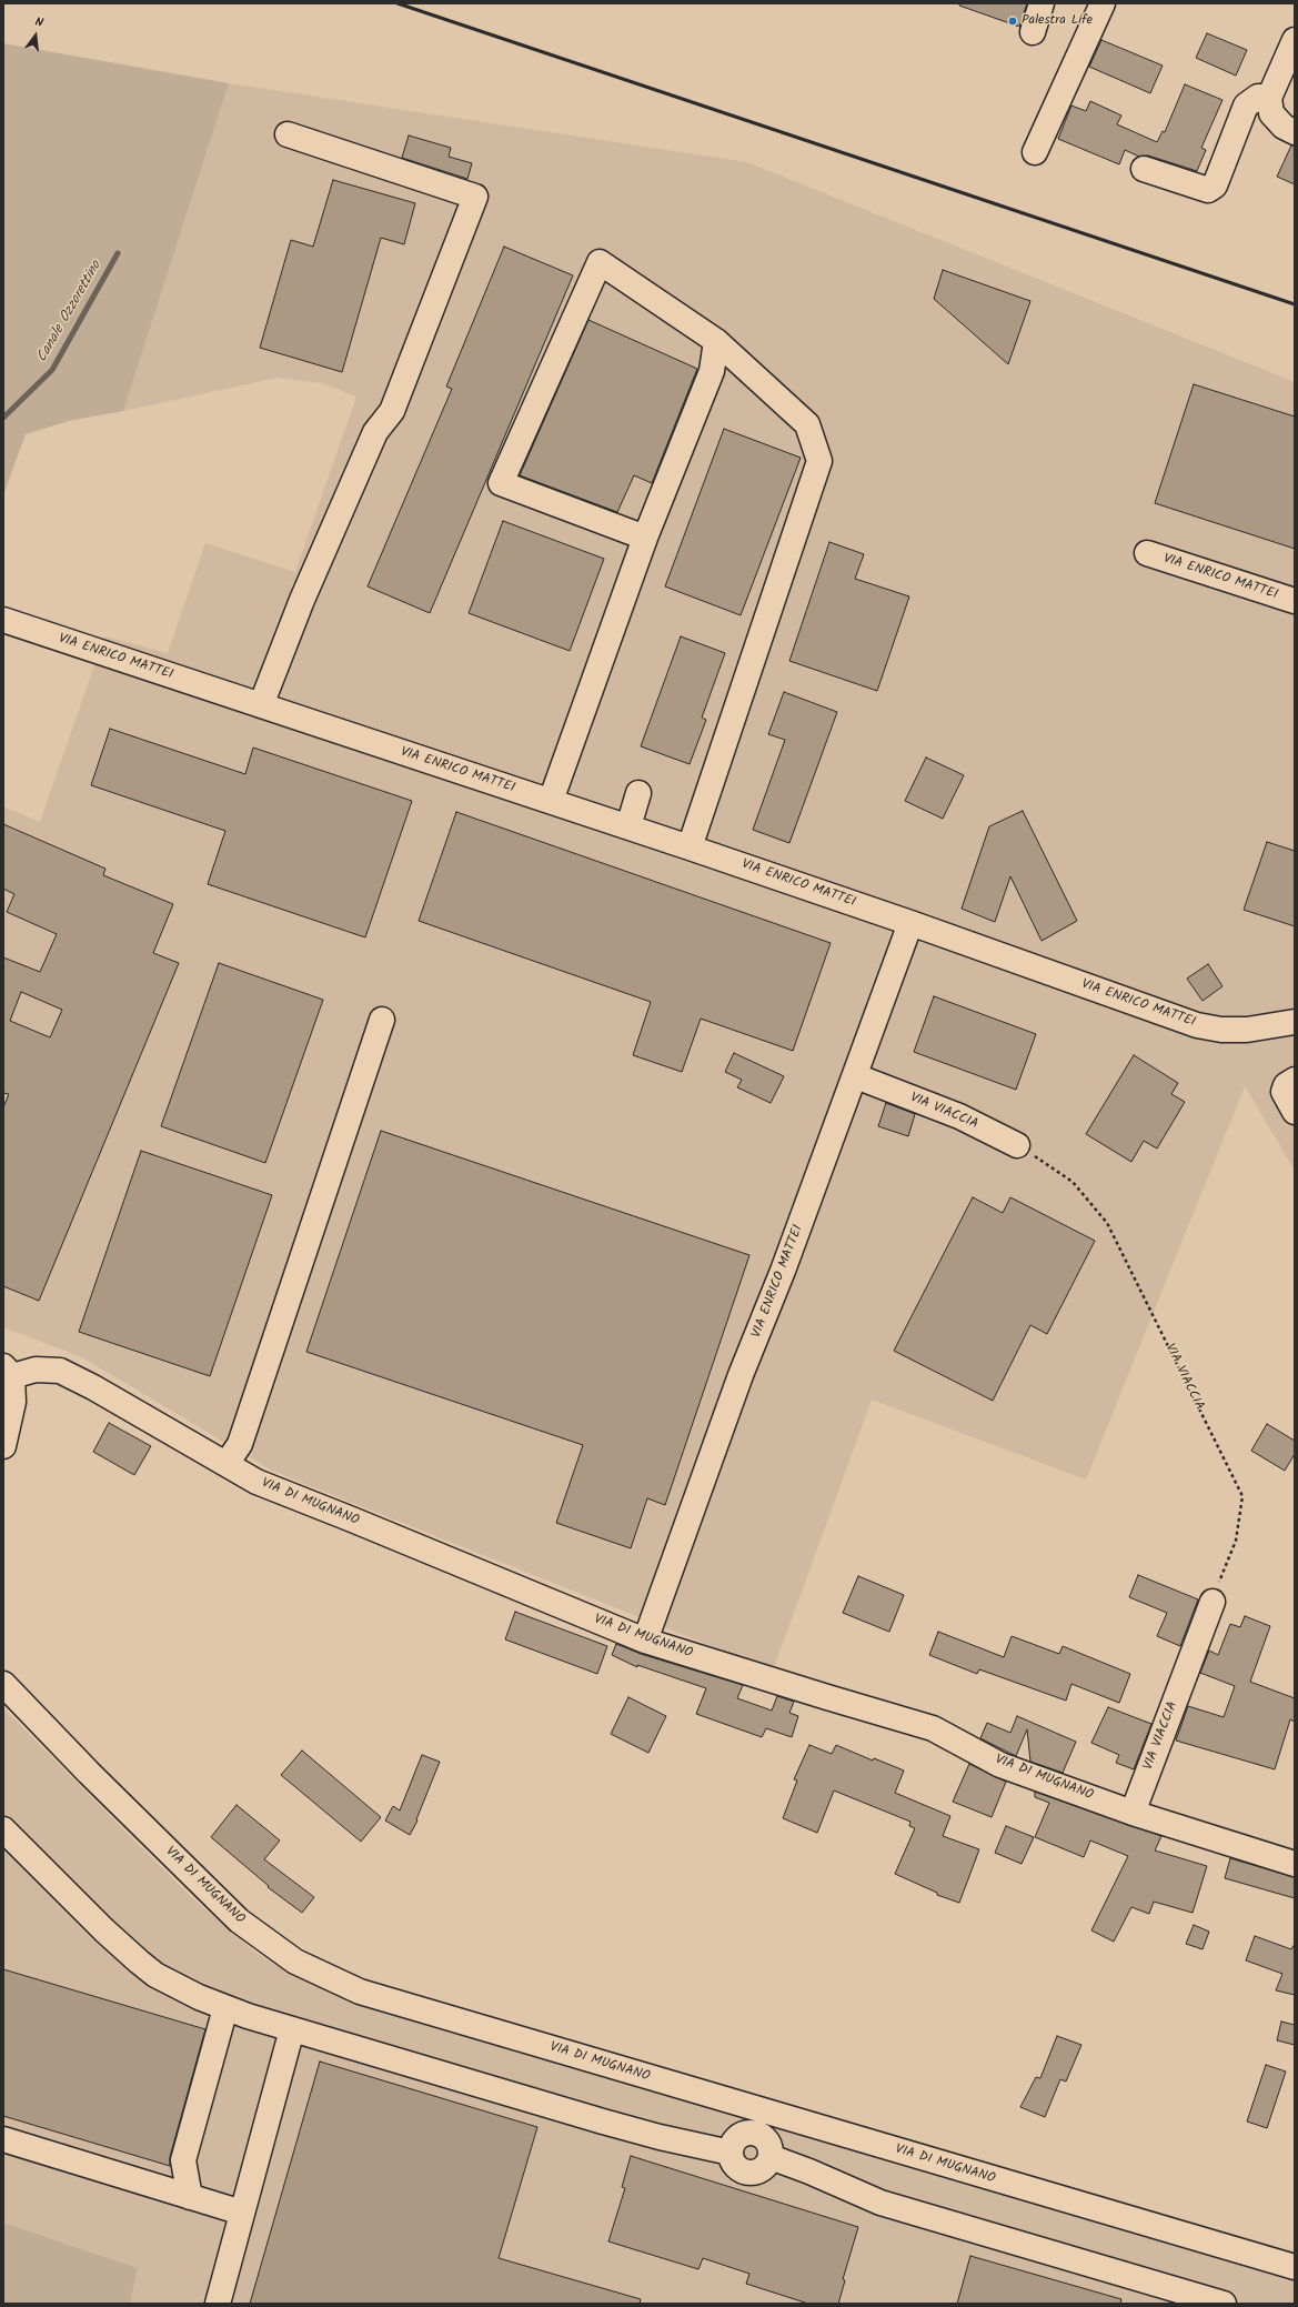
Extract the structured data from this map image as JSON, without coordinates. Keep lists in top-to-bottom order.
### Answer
{
  "streets": {
    "street": ["VIA ENRICO MATTEI", "VIA VIACCIA", "VIA DI MUGNANO"]
  },
  "crossings": [
    ["VIA ENRICO MATTEI", "VIA VIACCIA"],
    ["VIA ENRICO MATTEI", "VIA DI MUGNANO"],
    ["VIA VIACCIA", "VIA DI MUGNANO"]
  ],
  "water": ["Canale Ozzorettino"],
  "places": ["Palestra Life"],
  "north": "top"
}
